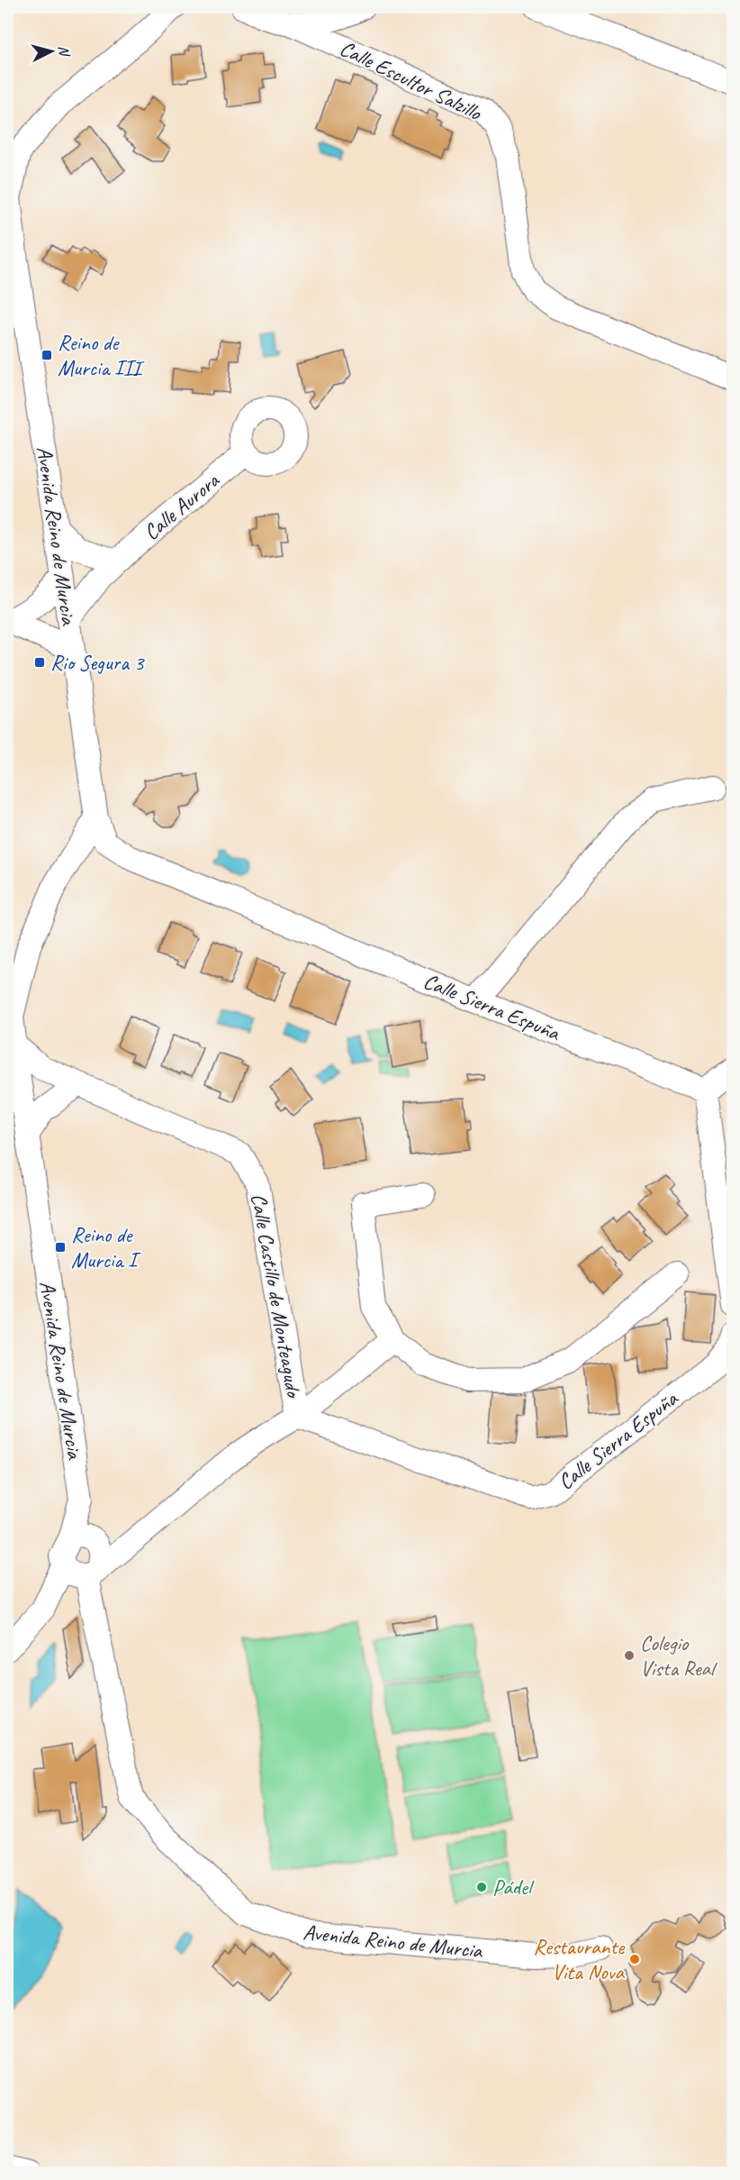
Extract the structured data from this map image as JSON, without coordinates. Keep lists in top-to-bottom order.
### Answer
{
  "streets": {
    "street": [
      "Calle Escultor Salzillo",
      "Calle Aurora",
      "Avenida Reino de Murcia",
      "Calle Sierra Espuña",
      "Calle Castillo de Monteagudo"
    ]
  },
  "crossings": [
    ["Calle Aurora", "Avenida Reino de Murcia"],
    ["Avenida Reino de Murcia", "Calle Sierra Espuña"],
    ["Avenida Reino de Murcia", "Calle Castillo de Monteagudo"],
    ["Calle Sierra Espuña", "Calle Castillo de Monteagudo"]
  ],
  "places": {
    "transit": ["Reino de Murcia III", "Rio Segura 3", "Reino de Murcia I"],
    "other": ["Colegio Vista Real", "Pádel", "Restaurante Vita Nova"]
  },
  "north": "right"
}
